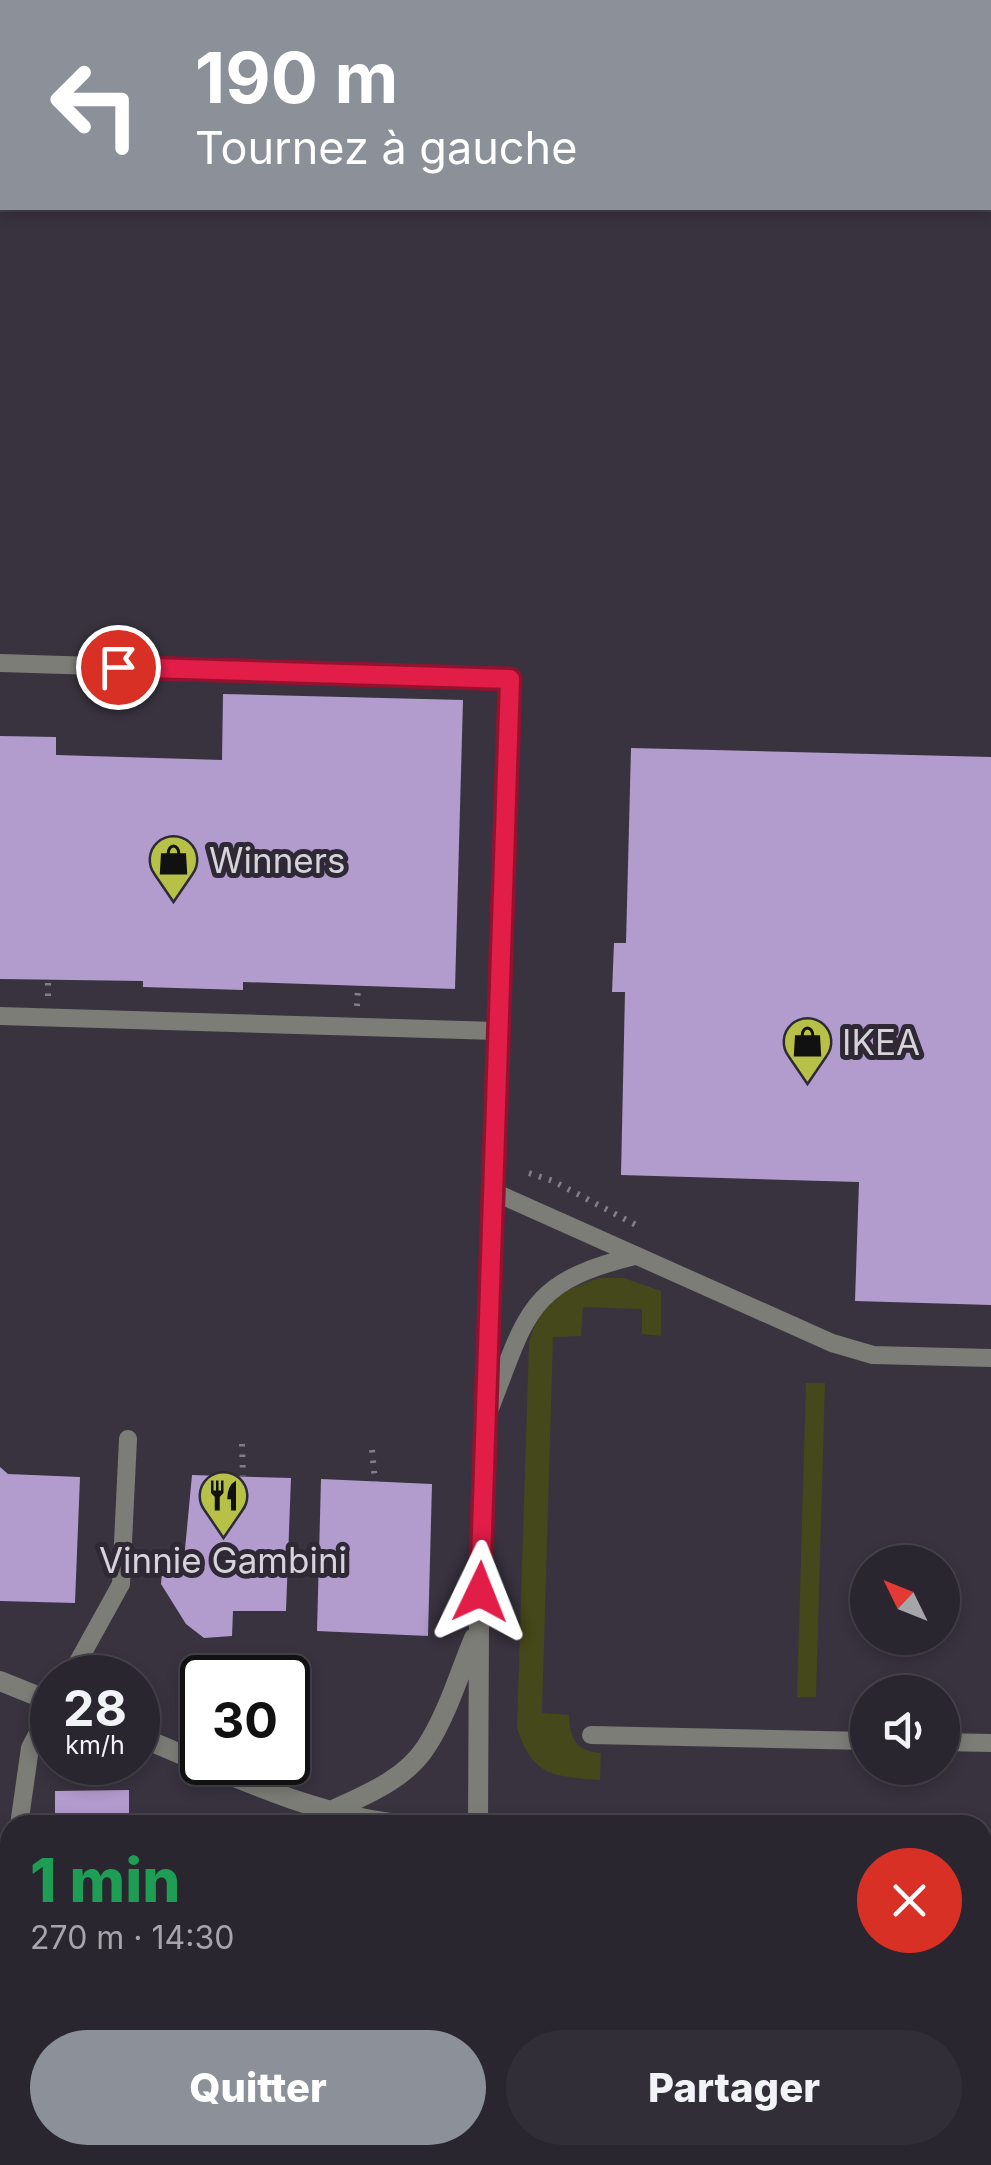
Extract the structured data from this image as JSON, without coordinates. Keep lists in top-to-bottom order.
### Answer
{
  "places": {
    "shop": ["Winners", "IKEA"],
    "restaurant": ["Vinnie Gambini"]
  },
  "north": "top left",
  "page": {
    "turn": ["190 m", "Tournez à gauche"],
    "speed": "28 km/h",
    "limit": "30",
    "heading": ["1 min", "270 m · 14:30"],
    "buttons": ["Quitter", "Partager"]
  }
}
